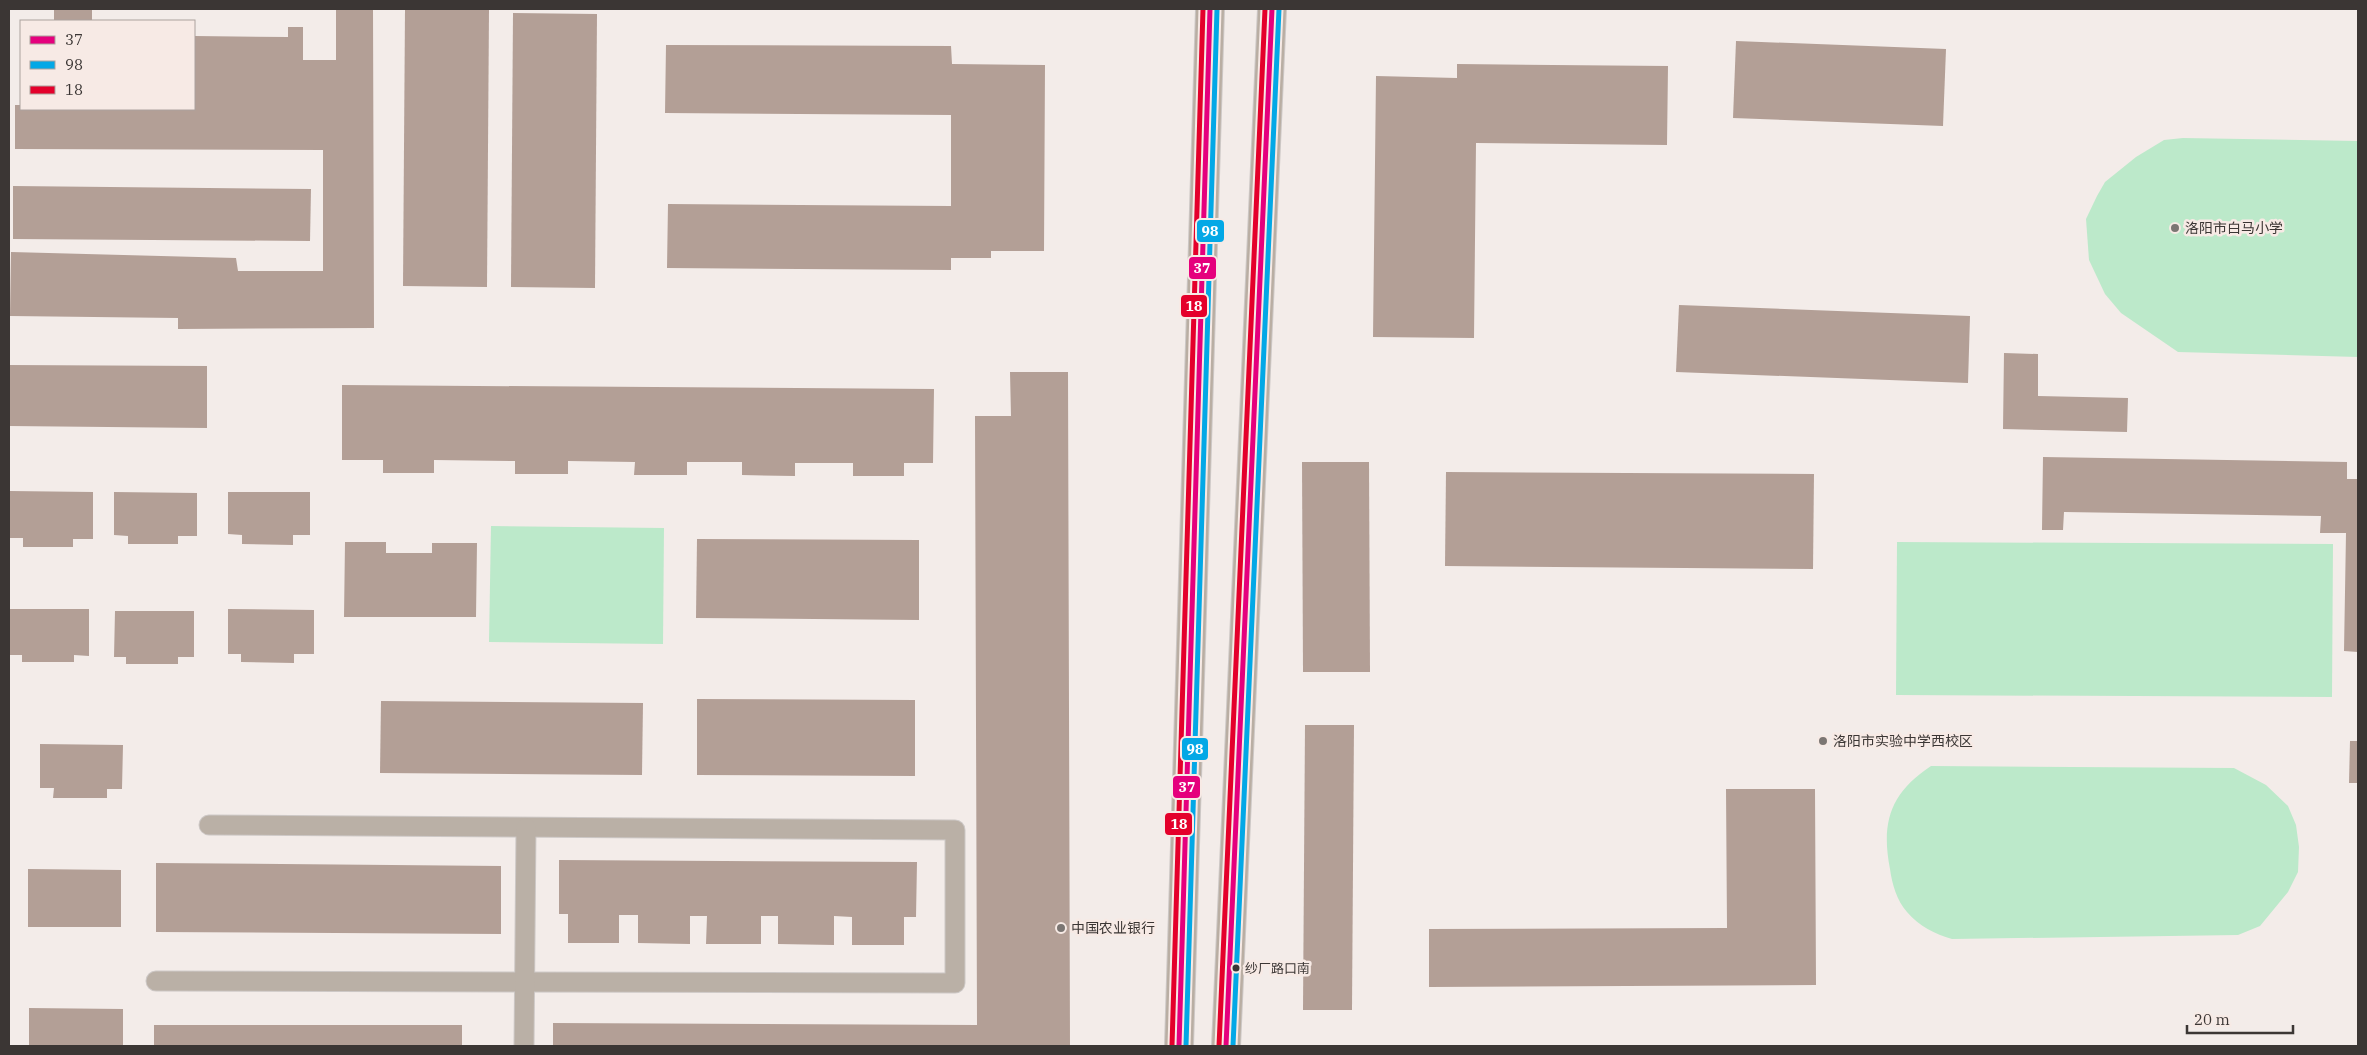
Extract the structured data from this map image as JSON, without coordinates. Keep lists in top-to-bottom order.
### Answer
{
  "places": [
    "洛阳市白马小学",
    "洛阳市实验中学西校区",
    "中国农业银行",
    "纱厂路口南"
  ],
  "lines": ["transit line 37", "transit line 98", "transit line 18"],
  "legend": ["37", "98", "18"],
  "scale_bar": "20 m"
}
